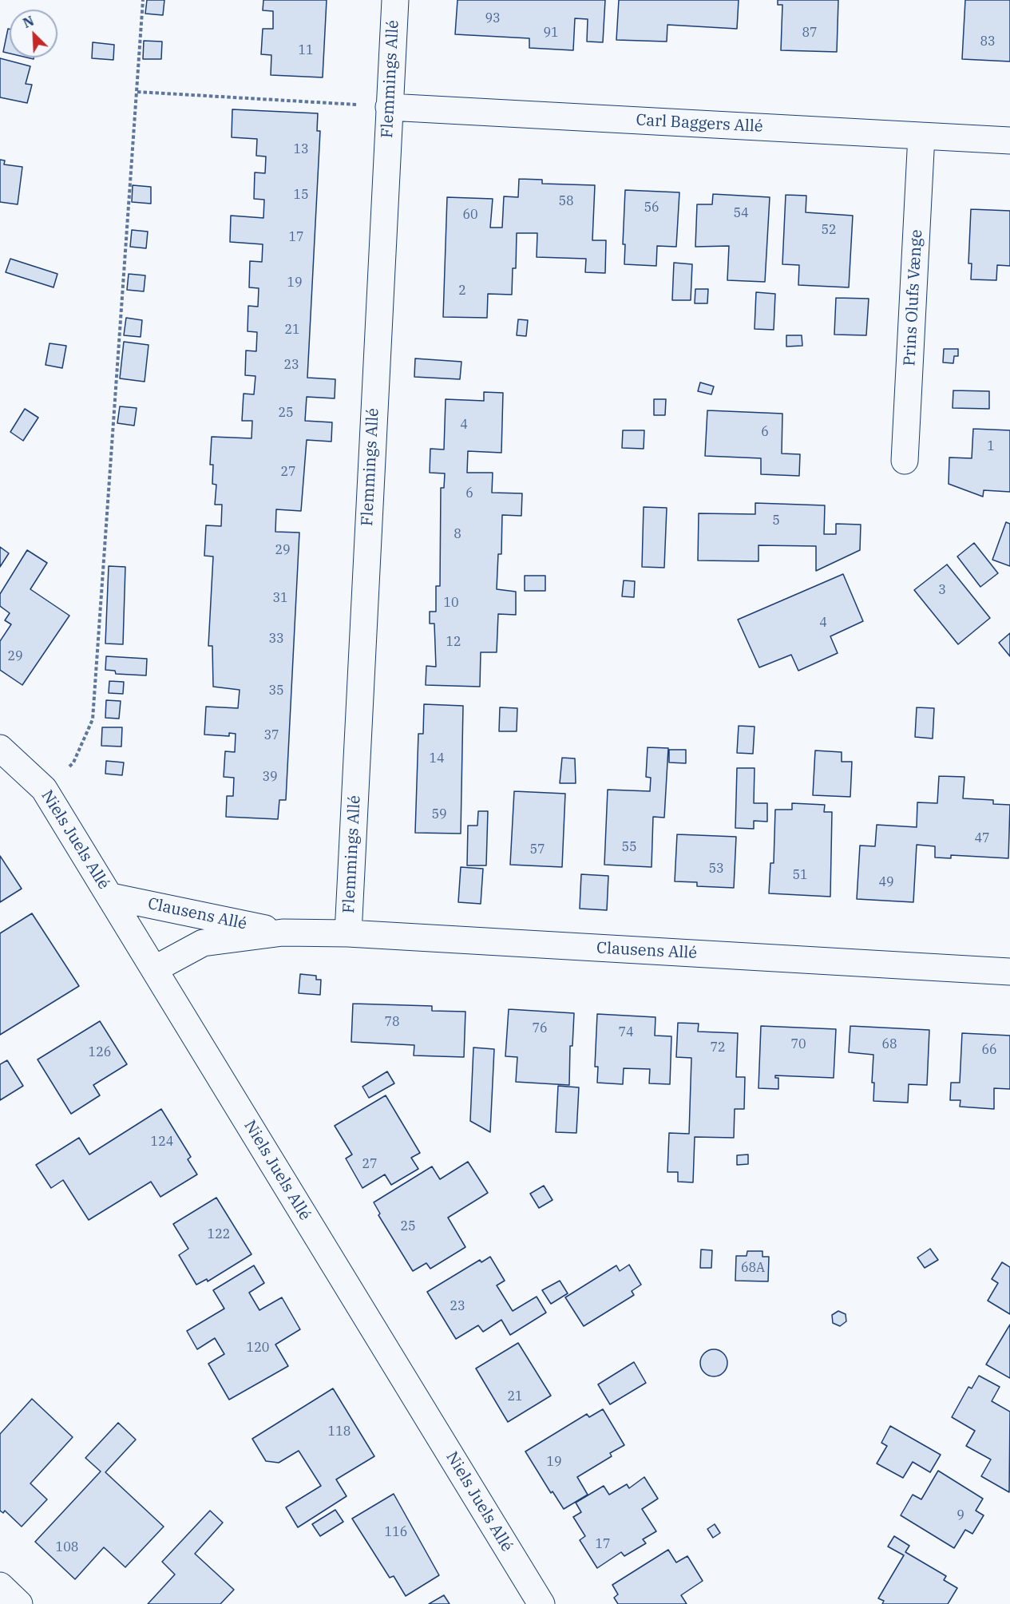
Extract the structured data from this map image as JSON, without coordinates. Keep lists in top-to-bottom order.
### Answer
{
  "streets": {
    "street": [
      "Flemmings Allé",
      "Carl Baggers Allé",
      "Prins Olufs Vænge",
      "Niels Juels Allé",
      "Clausens Allé"
    ]
  },
  "crossings": [
    ["Flemmings Allé", "Carl Baggers Allé"],
    ["Flemmings Allé", "Clausens Allé"],
    ["Carl Baggers Allé", "Prins Olufs Vænge"],
    ["Niels Juels Allé", "Clausens Allé"]
  ],
  "house_numbers": [
    "93",
    "91",
    "87",
    "83",
    "11",
    "13",
    "15",
    "58",
    "56",
    "54",
    "60",
    "52",
    "17",
    "19",
    "2",
    "21",
    "23",
    "25",
    "4",
    "6",
    "1",
    "27",
    "6",
    "5",
    "8",
    "29",
    "3",
    "31",
    "10",
    "4",
    "33",
    "12",
    "29",
    "35",
    "37",
    "14",
    "39",
    "59",
    "47",
    "55",
    "57",
    "53",
    "51",
    "49",
    "78",
    "76",
    "74",
    "70",
    "68",
    "72",
    "66",
    "126",
    "124",
    "27",
    "25",
    "122",
    "68A",
    "23",
    "120",
    "21",
    "118",
    "19",
    "9",
    "116",
    "17",
    "108"
  ],
  "north": "top left"
}
